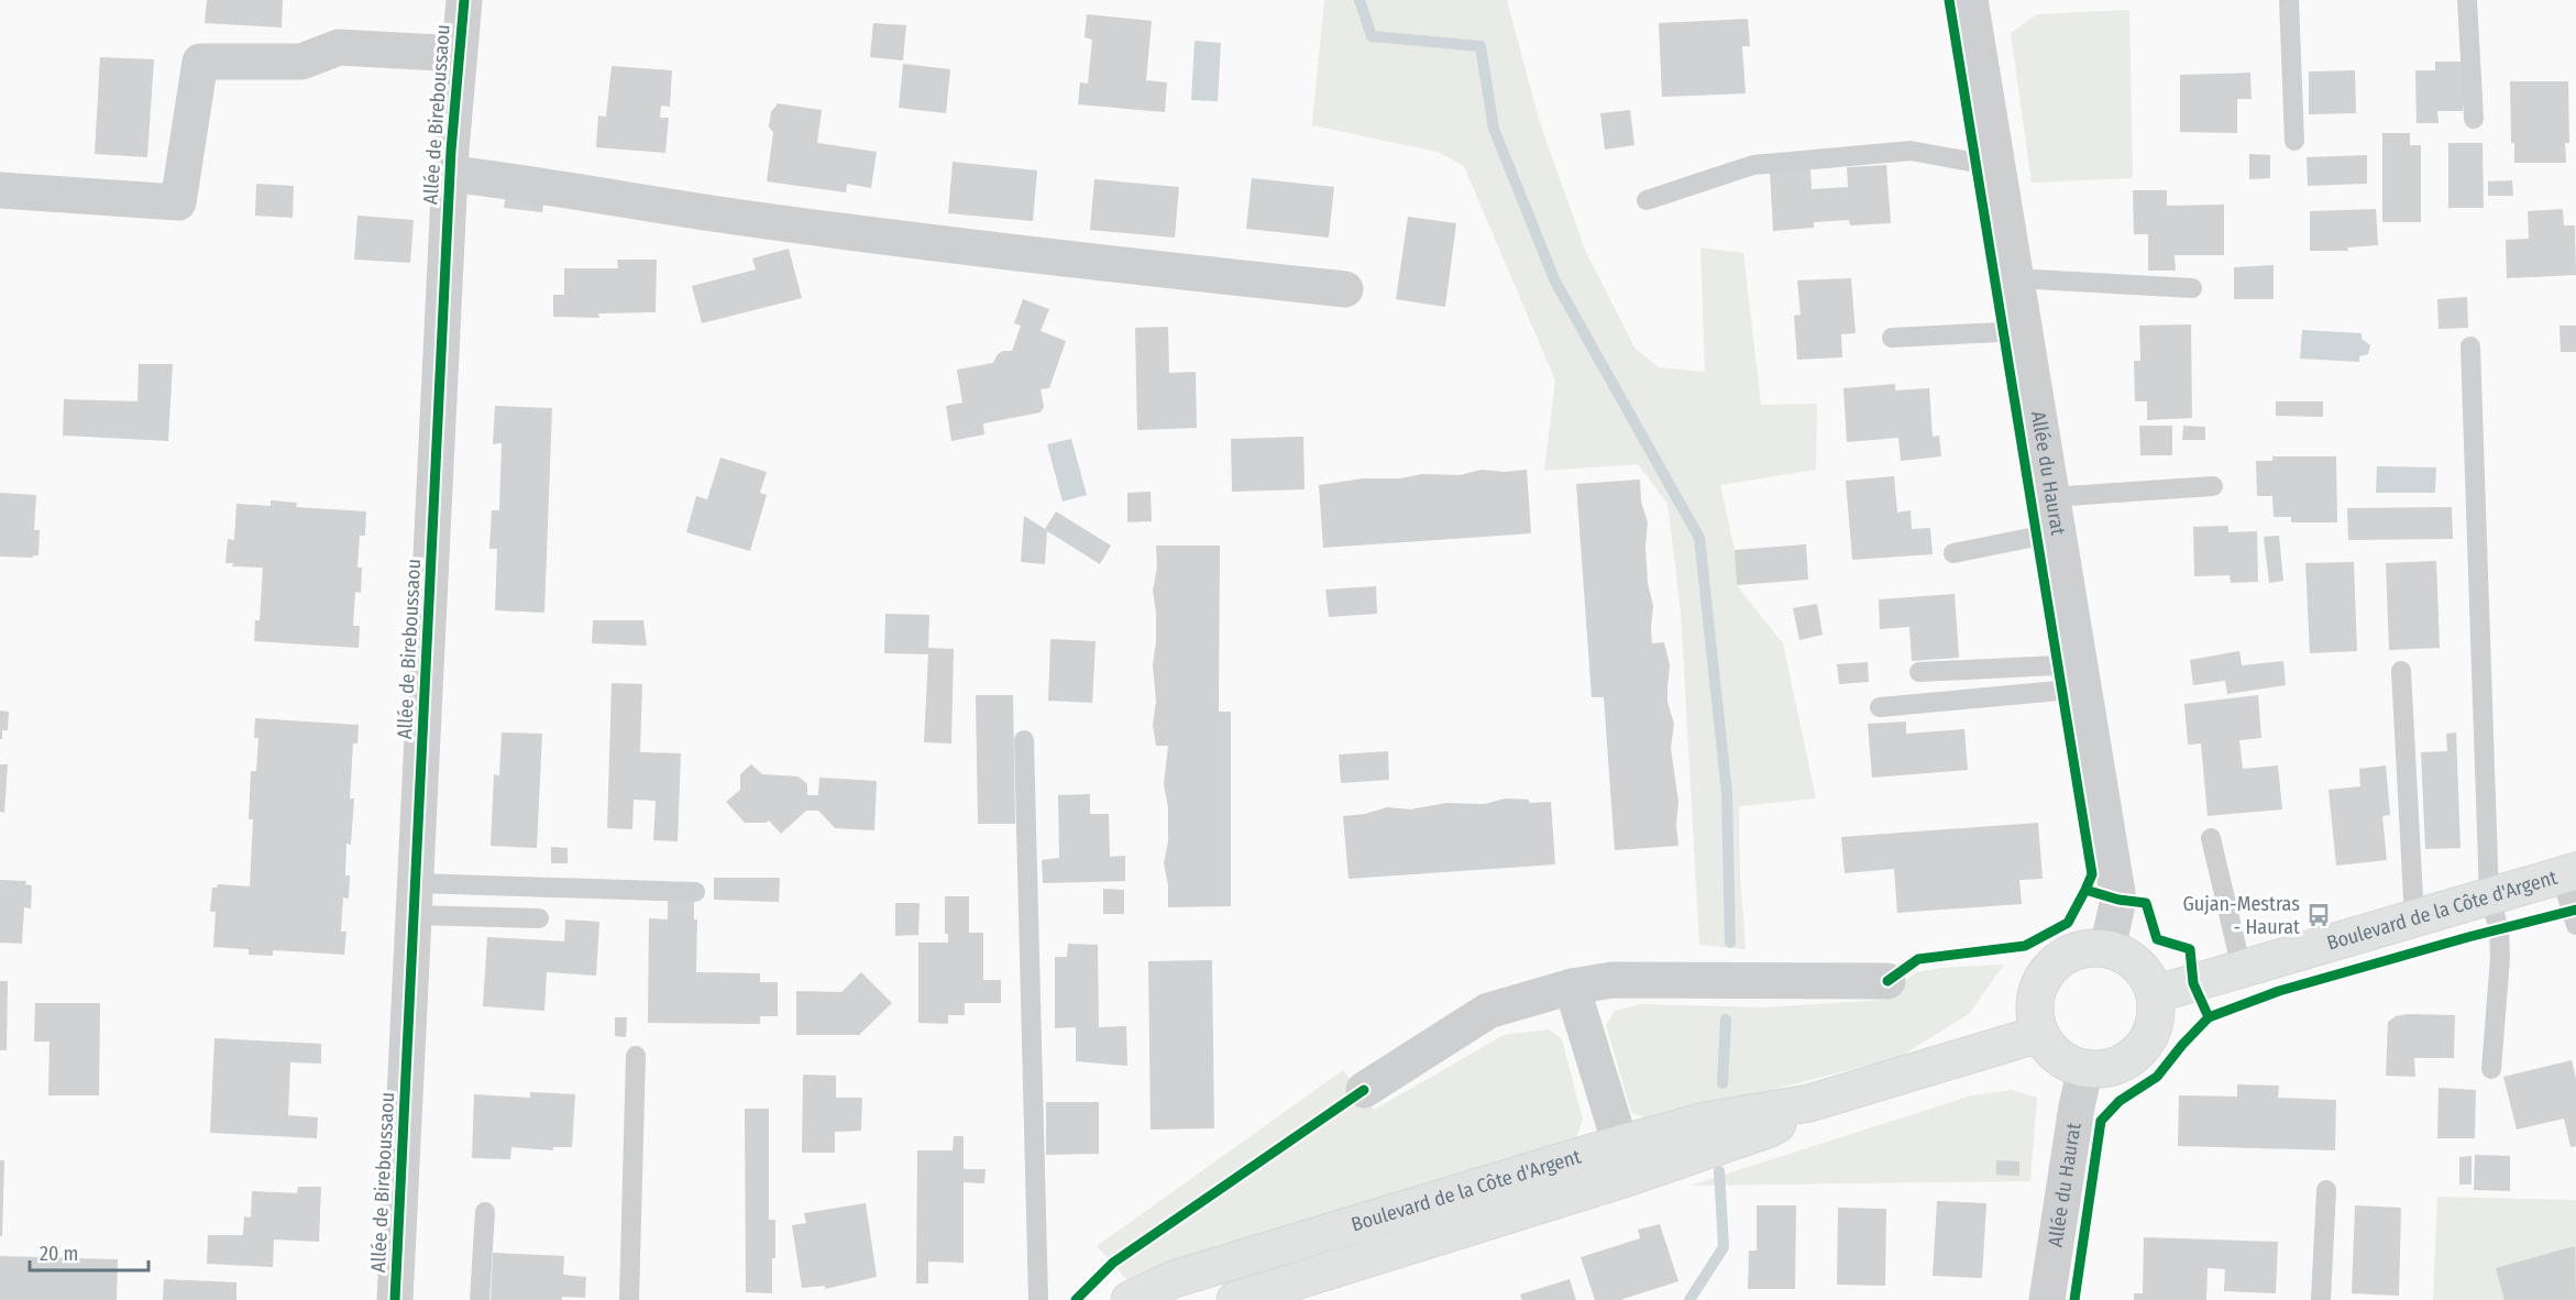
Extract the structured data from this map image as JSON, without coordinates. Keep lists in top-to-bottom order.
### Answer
{
  "streets": {
    "main road": ["Boulevard de la Côte d'Argent"],
    "street": ["Allée de Bireboussaou", "Allée du Haurat"]
  },
  "crossings": [
    ["Allée du Haurat", "Boulevard de la Côte d'Argent"]
  ],
  "places": {
    "bus stop": ["Gujan-Mestras - Haurat"]
  },
  "scale_bar": "20 m"
}
